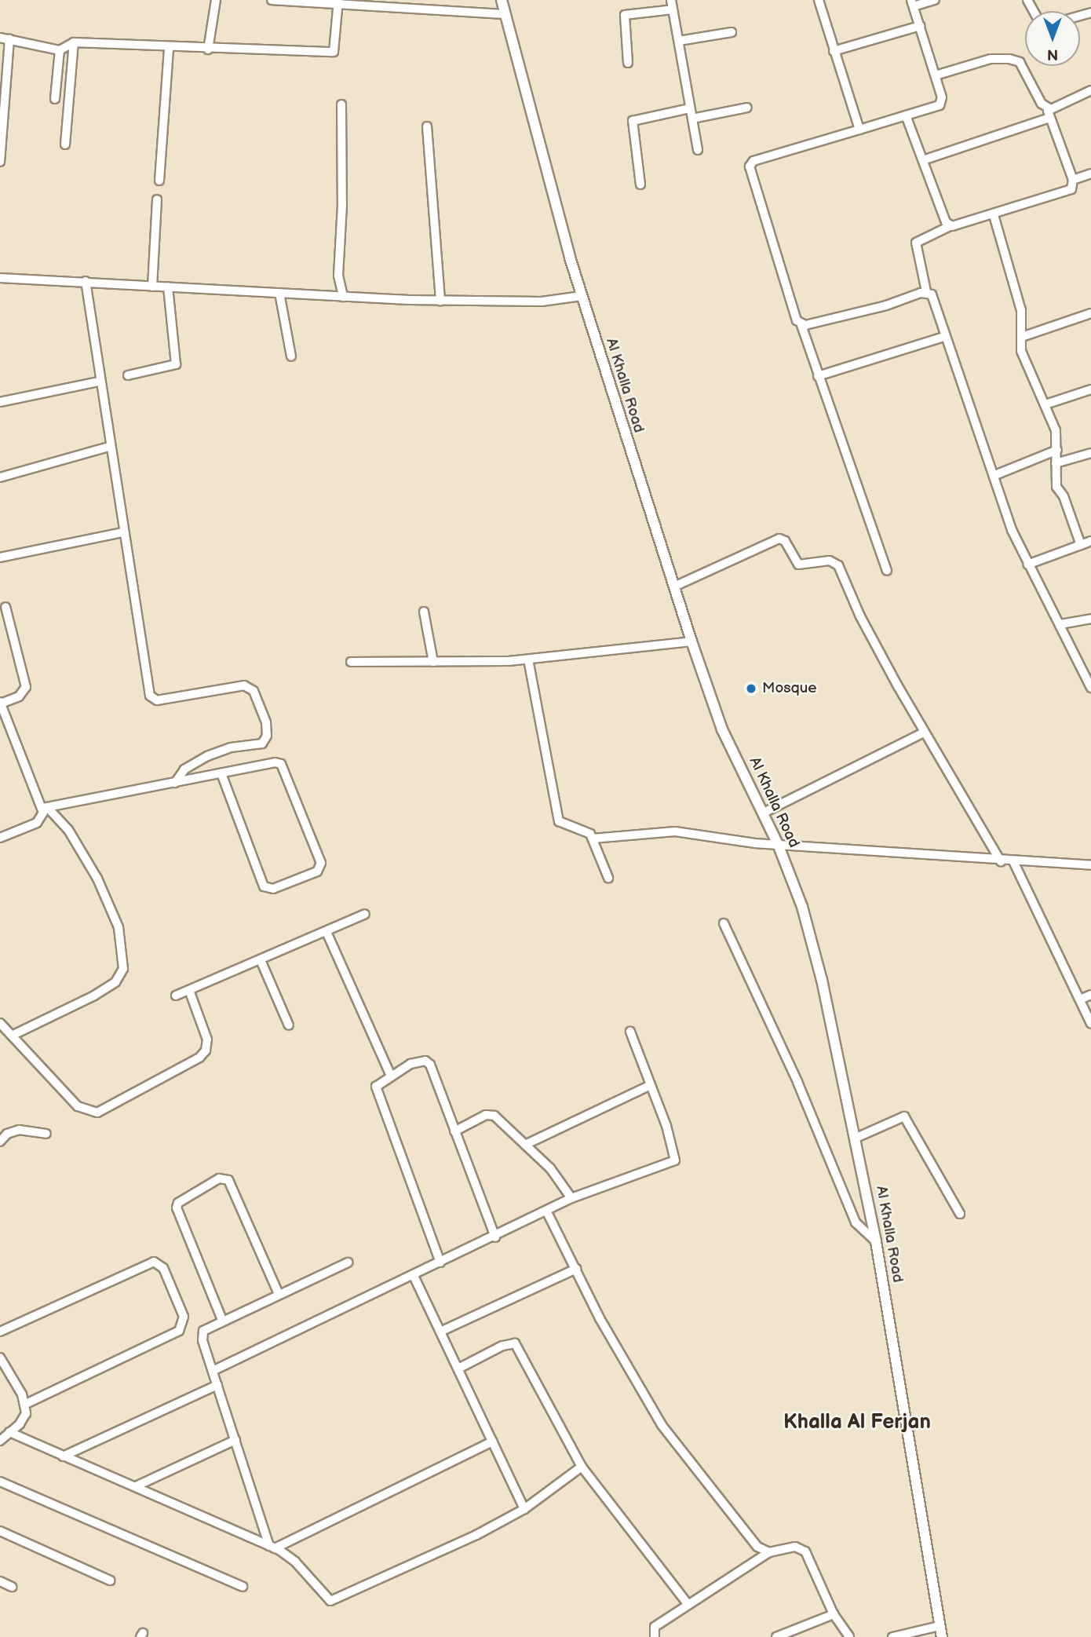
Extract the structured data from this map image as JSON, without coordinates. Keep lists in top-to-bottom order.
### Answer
{
  "streets": {
    "street": ["Al Khalla Road"]
  },
  "districts": ["Khalla Al Ferjan"],
  "places": ["Mosque"],
  "north": "bottom"
}
